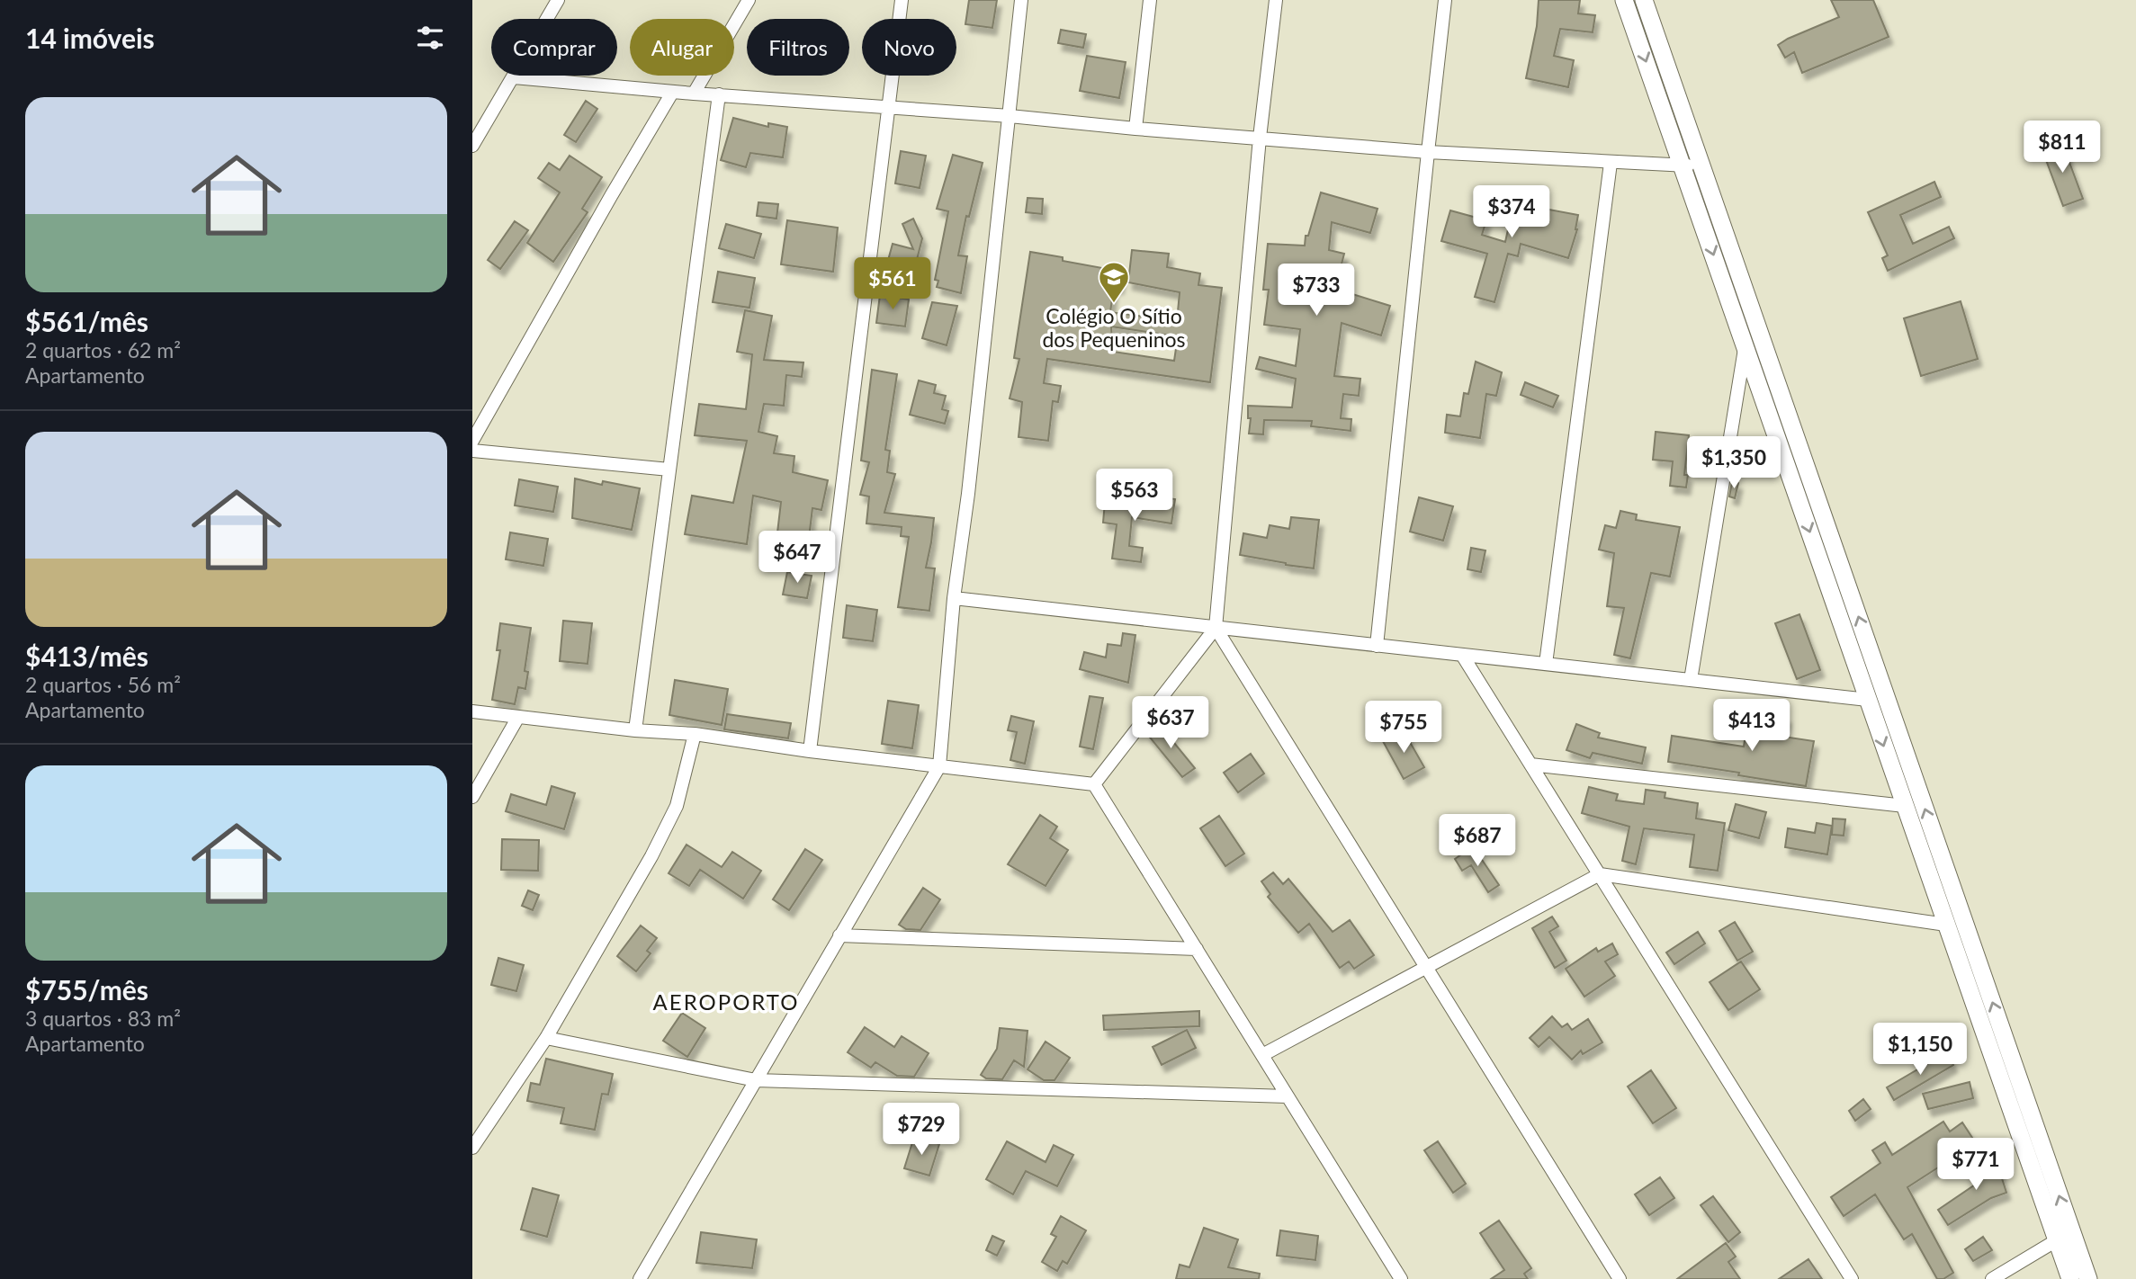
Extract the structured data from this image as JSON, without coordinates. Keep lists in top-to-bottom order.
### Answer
{
  "districts": ["AEROPORTO"],
  "places": {
    "school or university": ["Colégio O Sítio dos Pequeninos"]
  },
  "page": {
    "heading": "14 imóveis",
    "chip": [
      "Comprar",
      "Alugar",
      "Filtros",
      "Novo"
    ],
    "list": [
      {
        "name": "$561/mês",
        "note": "2 quartos · 62 m² · Apartamento"
      },
      {
        "name": "$413/mês",
        "note": "2 quartos · 56 m² · Apartamento"
      },
      {
        "name": "$755/mês",
        "note": "3 quartos · 83 m² · Apartamento"
      }
    ],
    "price": [
      "$811",
      "$374",
      "$561",
      "$733",
      "$1,350",
      "$563",
      "$647",
      "$637",
      "$413",
      "$755",
      "$687",
      "$1,150",
      "$729",
      "$771"
    ]
  }
}
